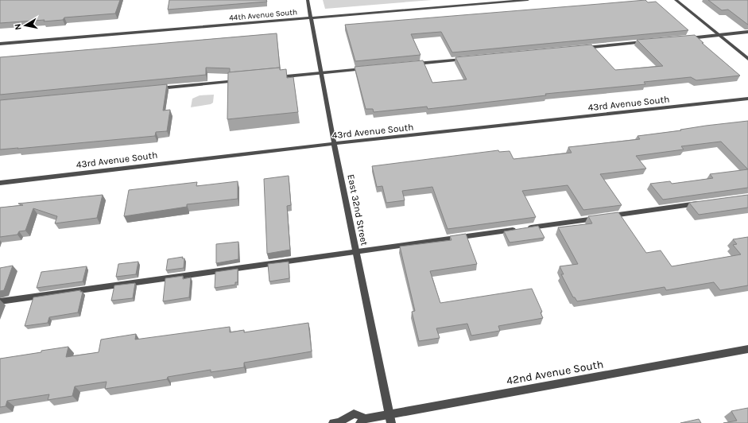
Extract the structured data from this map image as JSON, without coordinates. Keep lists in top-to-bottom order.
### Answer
{
  "streets": {
    "street": [
      "44th Avenue South",
      "43rd Avenue South",
      "East 32nd Street",
      "42nd Avenue South"
    ]
  },
  "crossings": [
    ["44th Avenue South", "East 32nd Street"],
    ["43rd Avenue South", "East 32nd Street"],
    ["East 32nd Street", "42nd Avenue South"]
  ],
  "north": "left"
}
